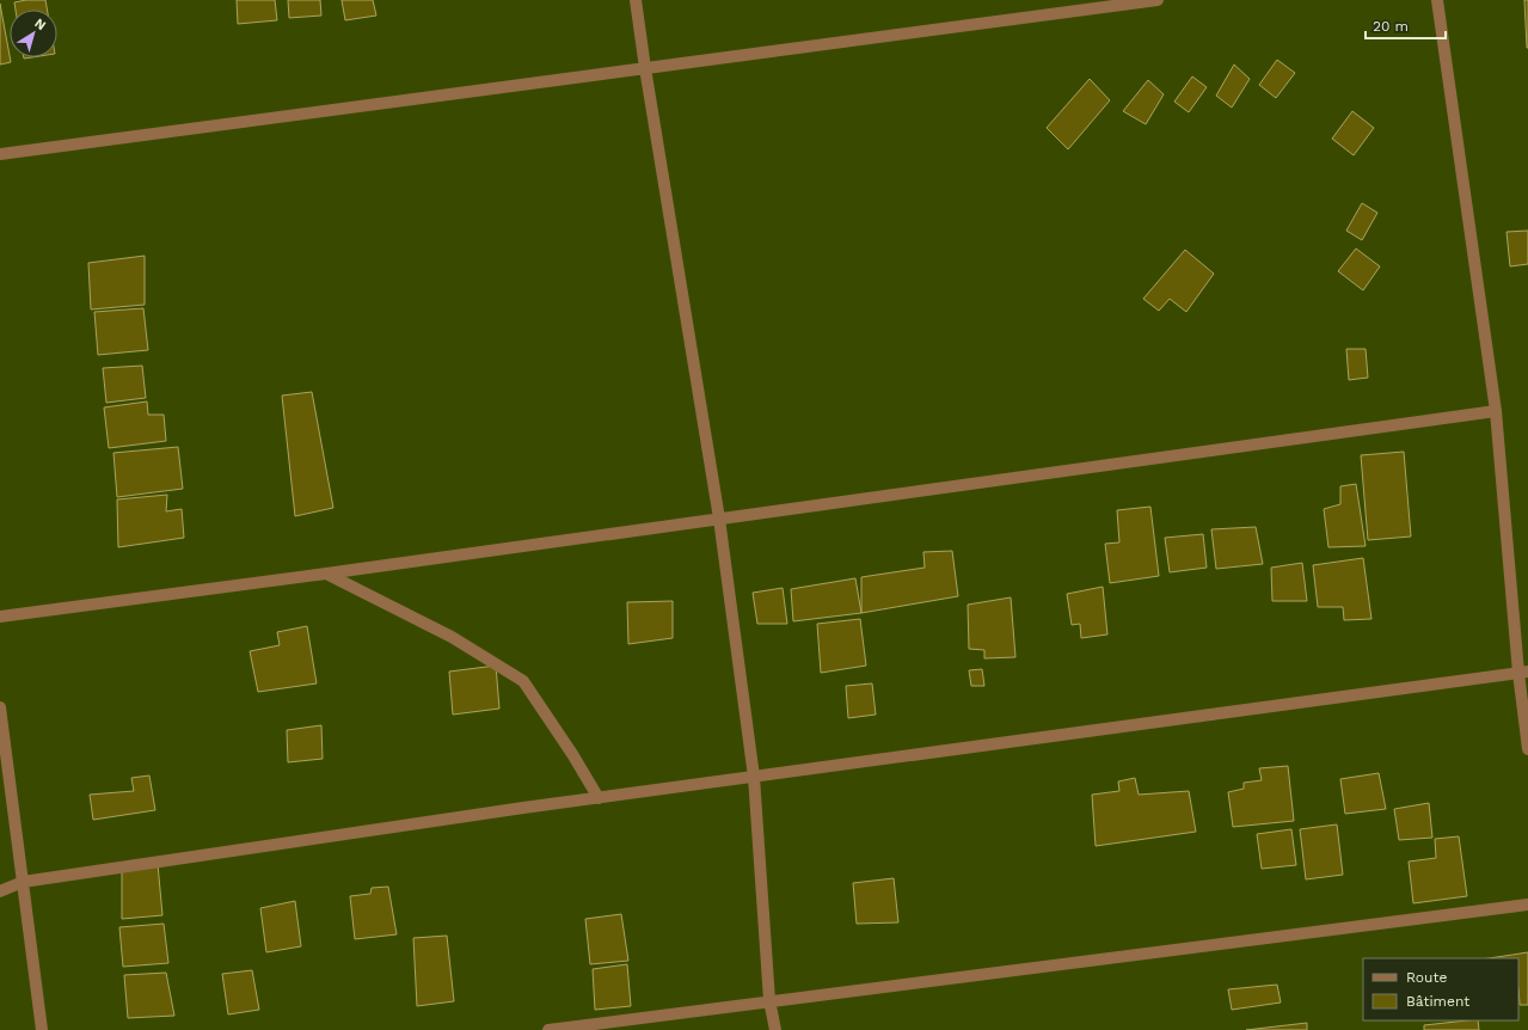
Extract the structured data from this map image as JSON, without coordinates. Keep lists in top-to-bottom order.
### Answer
{
  "legend": ["Route", "Bâtiment"],
  "scale_bar": "20 m",
  "north": "top right"
}
